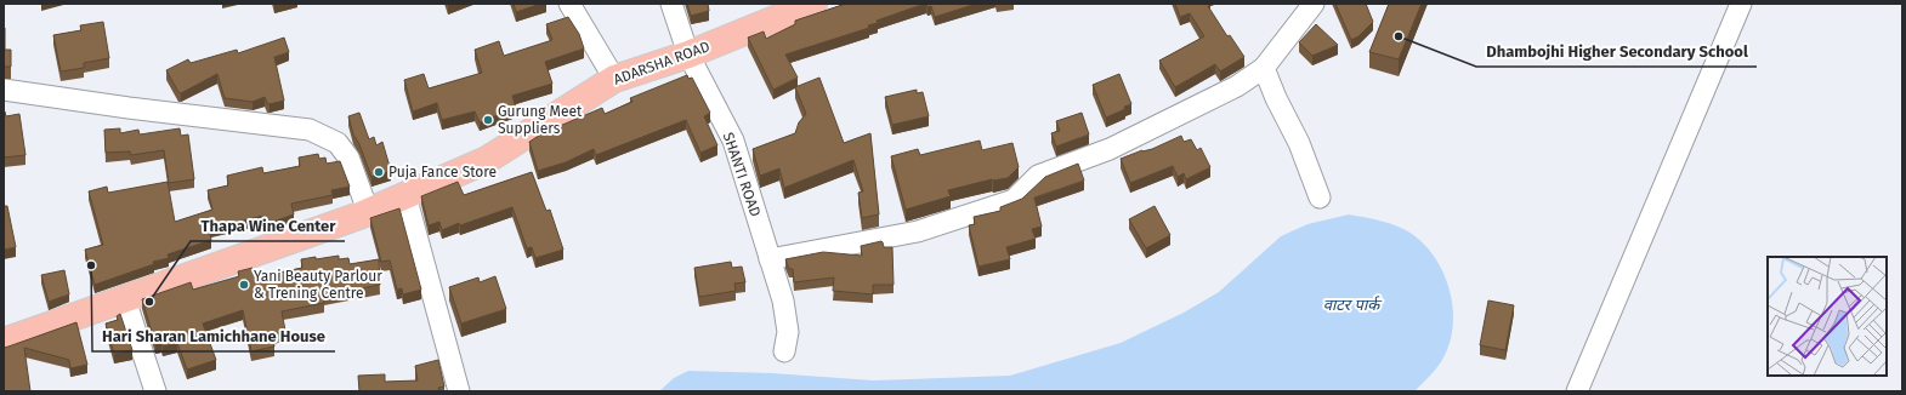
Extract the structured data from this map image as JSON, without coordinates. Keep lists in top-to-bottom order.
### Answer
{
  "streets": {
    "main road": ["ADARSHA ROAD"],
    "street": ["SHANTI ROAD"]
  },
  "crossings": [
    ["ADARSHA ROAD", "SHANTI ROAD"]
  ],
  "water": ["वाटर पार्क"],
  "places": [
    "Dhambojhi Higher Secondary School",
    "Gurung Meet Suppliers",
    "Puja Fance Store",
    "Hari Sharan Lamichhane House",
    "Yani Beauty Parlour & Trening Centre",
    "Thapa Wine Center"
  ]
}
